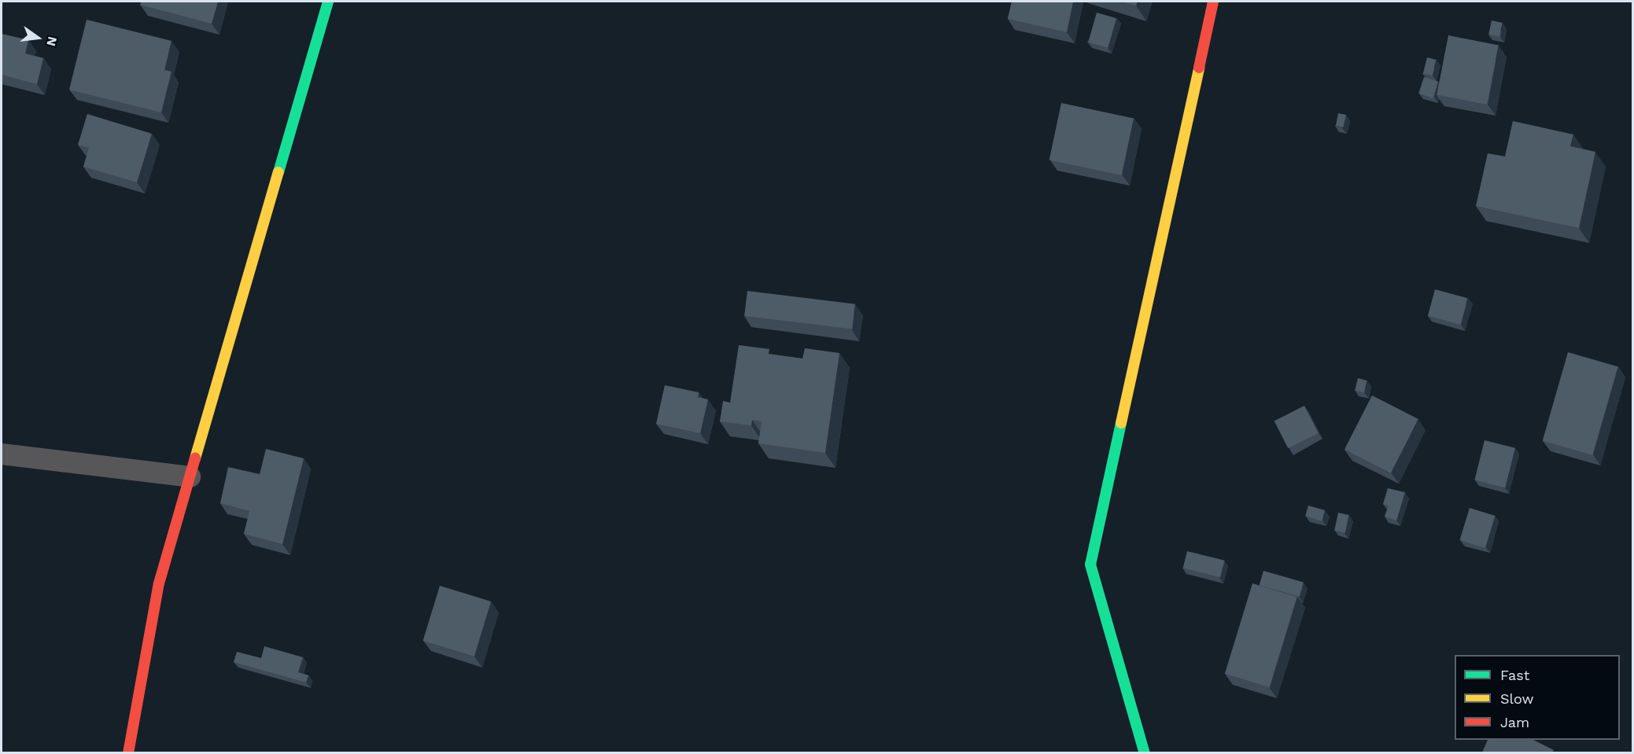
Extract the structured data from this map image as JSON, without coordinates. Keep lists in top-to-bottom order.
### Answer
{
  "legend": ["Fast", "Slow", "Jam"],
  "north": "right"
}
